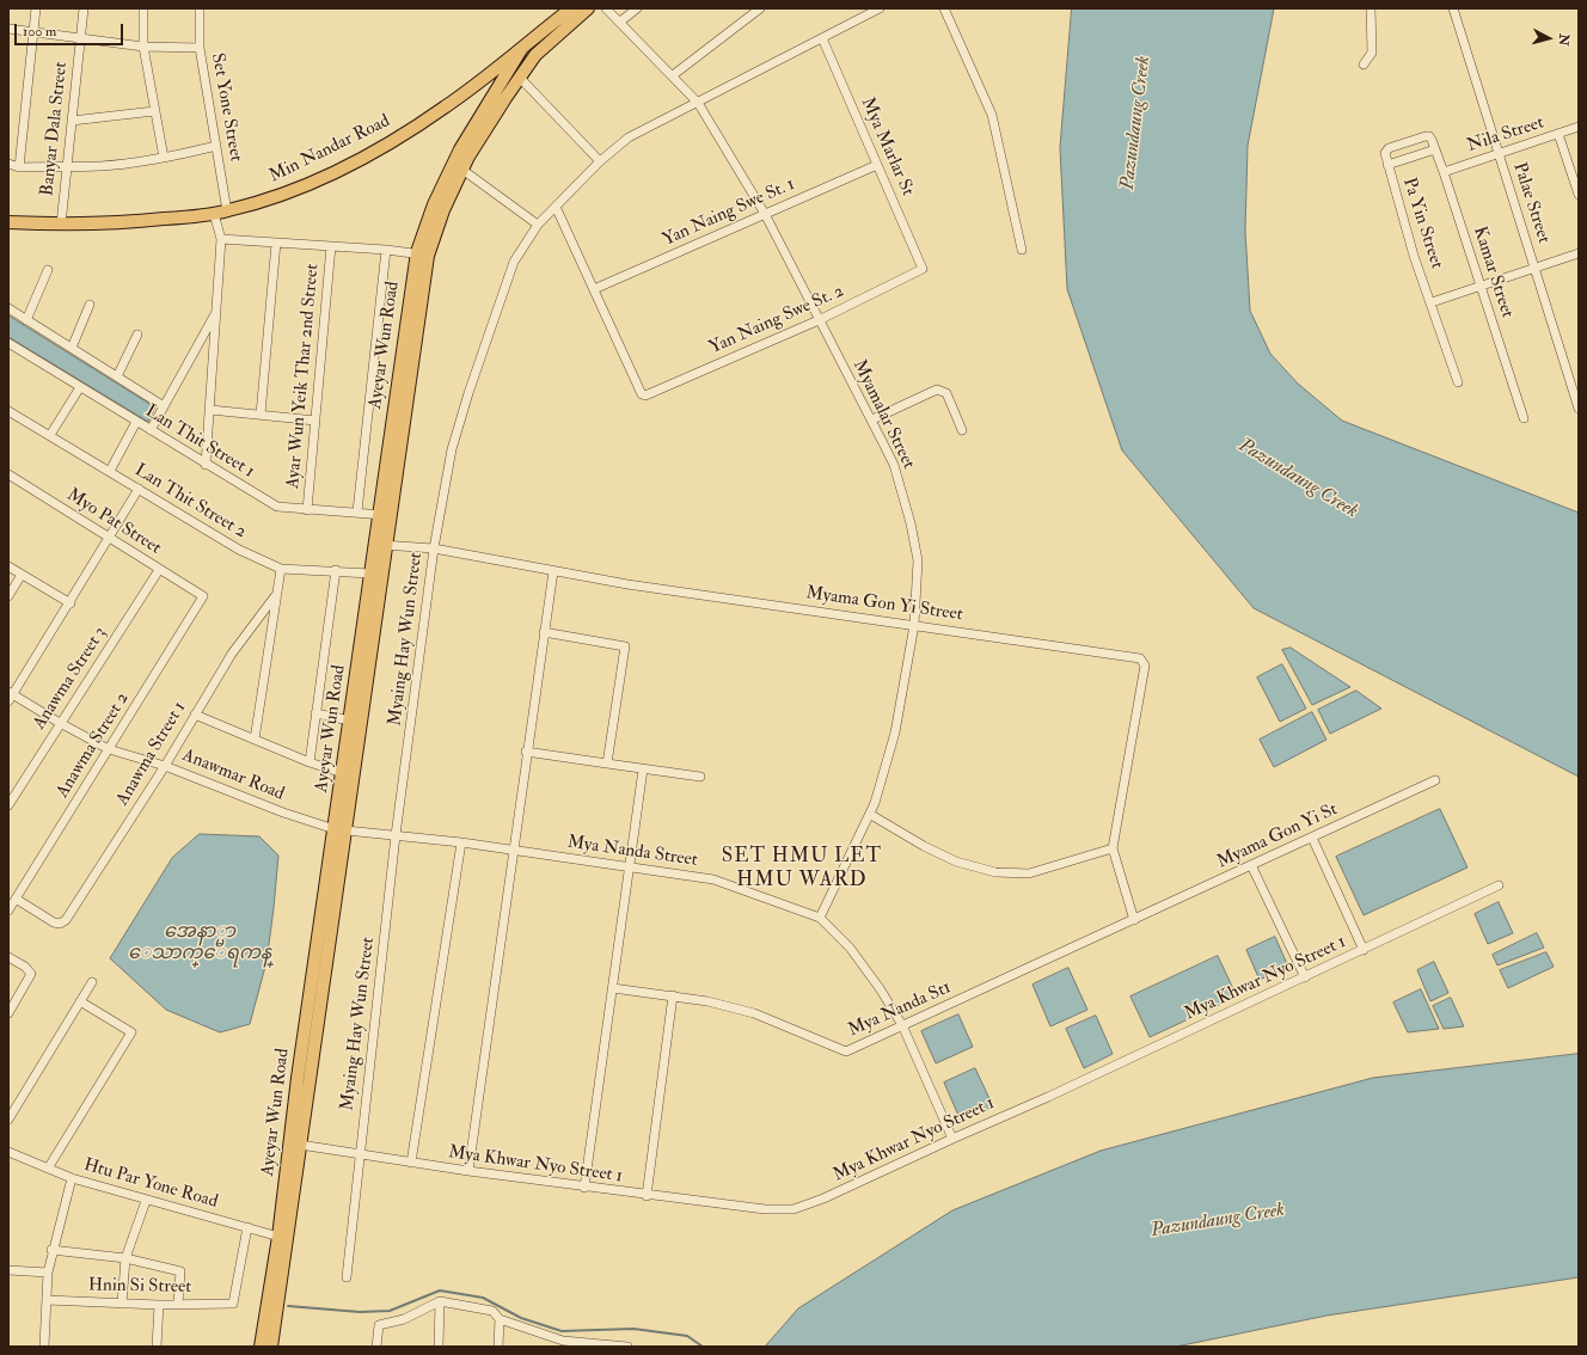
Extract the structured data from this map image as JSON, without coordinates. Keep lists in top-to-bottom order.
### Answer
{
  "streets": {
    "main road": ["Min Nandar Road", "Ayeyar Wun Road"],
    "street": [
      "Set Yone Street",
      "Banyar Dala Street",
      "Nila Street",
      "Mya Marlar St",
      "Palae Street",
      "Yan Naing Swe St. 1",
      "Pa Yin Street",
      "Kamar Street",
      "Yan Naing Swe St. 2",
      "Ayar Wun Yeik Thar 2nd Street",
      "Myamalar Street",
      "Lan Thit Street 1",
      "Lan Thit Street 2",
      "Myo Pat Street",
      "Myama Gon Yi Street",
      "Myaing Hay Wun Street",
      "Anawma Street 3",
      "Anawma Street 2",
      "Anawma Street 1",
      "Anawmar Road",
      "Myama Gon Yi St",
      "Mya Nanda Street",
      "Mya Khwar Nyo Street 1",
      "Mya Nanda St1",
      "Htu Par Yone Road",
      "Hnin Si Street"
    ]
  },
  "crossings": [
    ["Set Yone Street", "Min Nandar Road"],
    ["Banyar Dala Street", "Min Nandar Road"],
    ["Nila Street", "Palae Street"],
    ["Nila Street", "Kamar Street"],
    ["Mya Marlar St", "Yan Naing Swe St. 1"],
    ["Mya Marlar St", "Yan Naing Swe St. 2"],
    ["Mya Marlar St", "Myaing Hay Wun Street"],
    ["Yan Naing Swe St. 1", "Yan Naing Swe St. 2"],
    ["Yan Naing Swe St. 1", "Myamalar Street"],
    ["Pa Yin Street", "Kamar Street"],
    ["Yan Naing Swe St. 2", "Myamalar Street"],
    ["Ayeyar Wun Road", "Lan Thit Street 1"],
    ["Ayeyar Wun Road", "Lan Thit Street 2"],
    ["Ayeyar Wun Road", "Myama Gon Yi Street"],
    ["Ayeyar Wun Road", "Anawmar Road"],
    ["Ayeyar Wun Road", "Mya Nanda Street"],
    ["Ayeyar Wun Road", "Mya Khwar Nyo Street 1"],
    ["Ayeyar Wun Road", "Htu Par Yone Road"],
    ["Ayar Wun Yeik Thar 2nd Street", "Lan Thit Street 1"],
    ["Myamalar Street", "Myama Gon Yi Street"],
    ["Myamalar Street", "Myaing Hay Wun Street"],
    ["Myamalar Street", "Mya Nanda Street"],
    ["Myo Pat Street", "Anawma Street 3"],
    ["Myo Pat Street", "Anawma Street 2"],
    ["Myama Gon Yi Street", "Myaing Hay Wun Street"],
    ["Myaing Hay Wun Street", "Mya Nanda Street"],
    ["Myaing Hay Wun Street", "Mya Khwar Nyo Street 1"],
    ["Anawma Street 3", "Anawmar Road"],
    ["Anawma Street 2", "Anawma Street 1"],
    ["Anawma Street 2", "Anawmar Road"],
    ["Anawma Street 1", "Anawmar Road"],
    ["Anawmar Road", "Mya Nanda Street"],
    ["Myama Gon Yi St", "Mya Nanda St1"],
    ["Mya Nanda Street", "Mya Khwar Nyo Street 1"],
    ["Mya Nanda Street", "Mya Nanda St1"],
    ["Htu Par Yone Road", "Hnin Si Street"]
  ],
  "districts": ["SET HMU LET HMU WARD"],
  "water": ["Pazundaung Creek", "အေနာ္မာ ေသာက္ေရကန္"],
  "scale_bar": "100 m",
  "north": "right"
}
